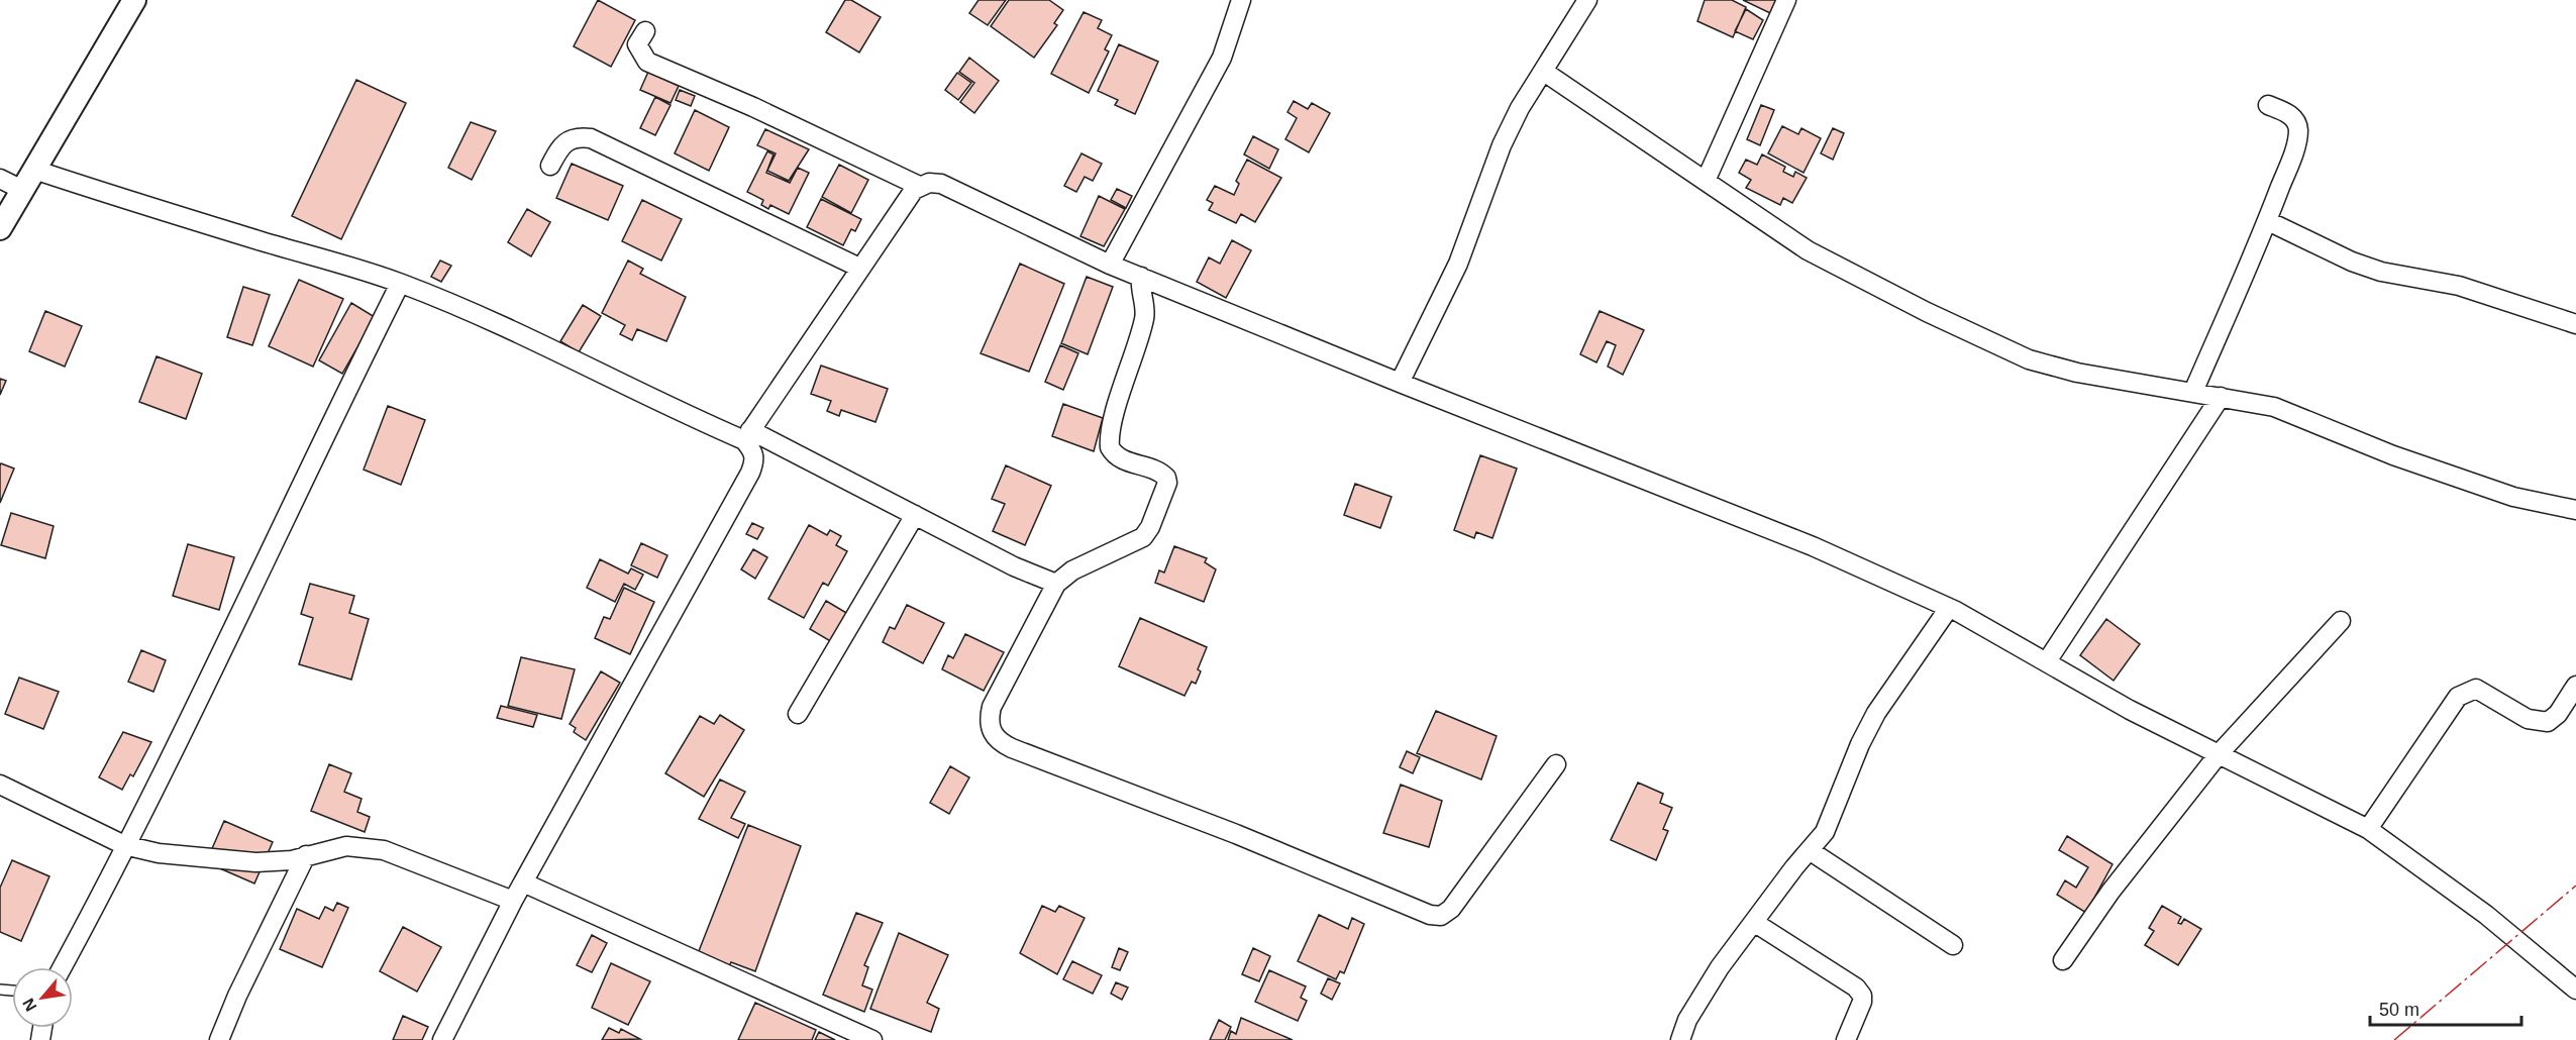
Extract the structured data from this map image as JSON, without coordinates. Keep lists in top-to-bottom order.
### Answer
{
  "scale_bar": "50 m",
  "north": "bottom left"
}
